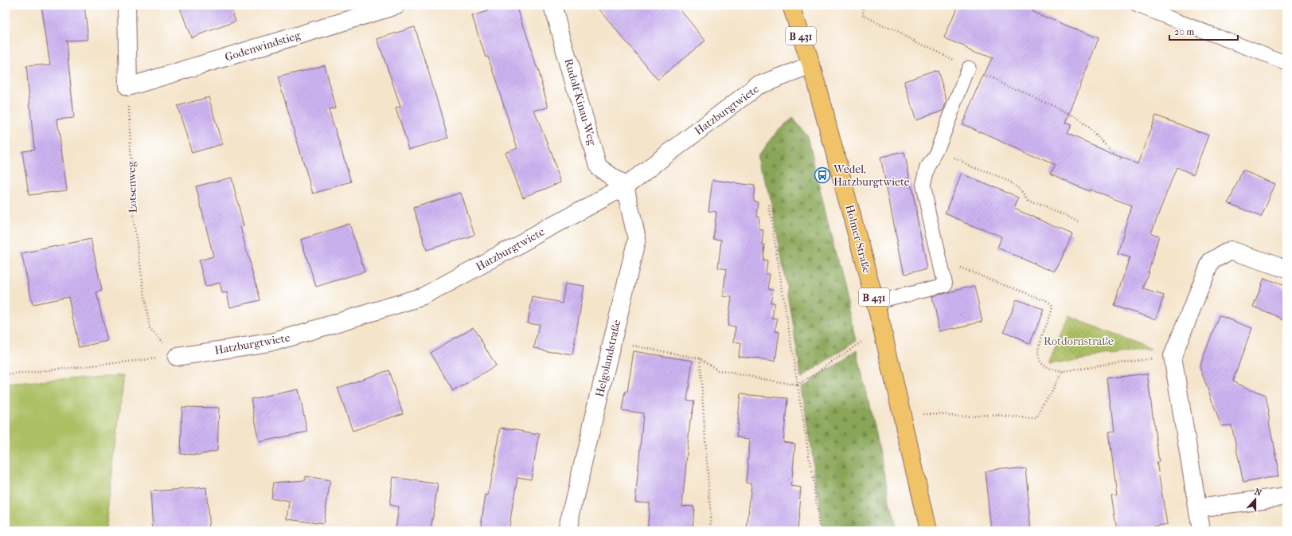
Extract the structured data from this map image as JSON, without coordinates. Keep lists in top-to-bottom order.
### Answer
{
  "streets": {
    "main road": ["B 431", "Holmer Straße"],
    "street": [
      "Godenwindstieg",
      "Rudolf-Kinau-Weg",
      "Hatzburgtwiete",
      "Helgolandstraße"
    ],
    "path": ["Lotsenweg"]
  },
  "crossings": [
    ["Godenwindstieg", "Lotsenweg"],
    ["Rudolf-Kinau-Weg", "Hatzburgtwiete"],
    ["Rudolf-Kinau-Weg", "Helgolandstraße"],
    ["Hatzburgtwiete", "Lotsenweg"],
    ["Hatzburgtwiete", "Holmer Straße"],
    ["Hatzburgtwiete", "Helgolandstraße"]
  ],
  "parks": ["Rotdornstraße"],
  "places": {
    "bus stop": ["Wedel, Hatzburgtwiete"]
  },
  "scale_bar": "20 m",
  "north": "top"
}
